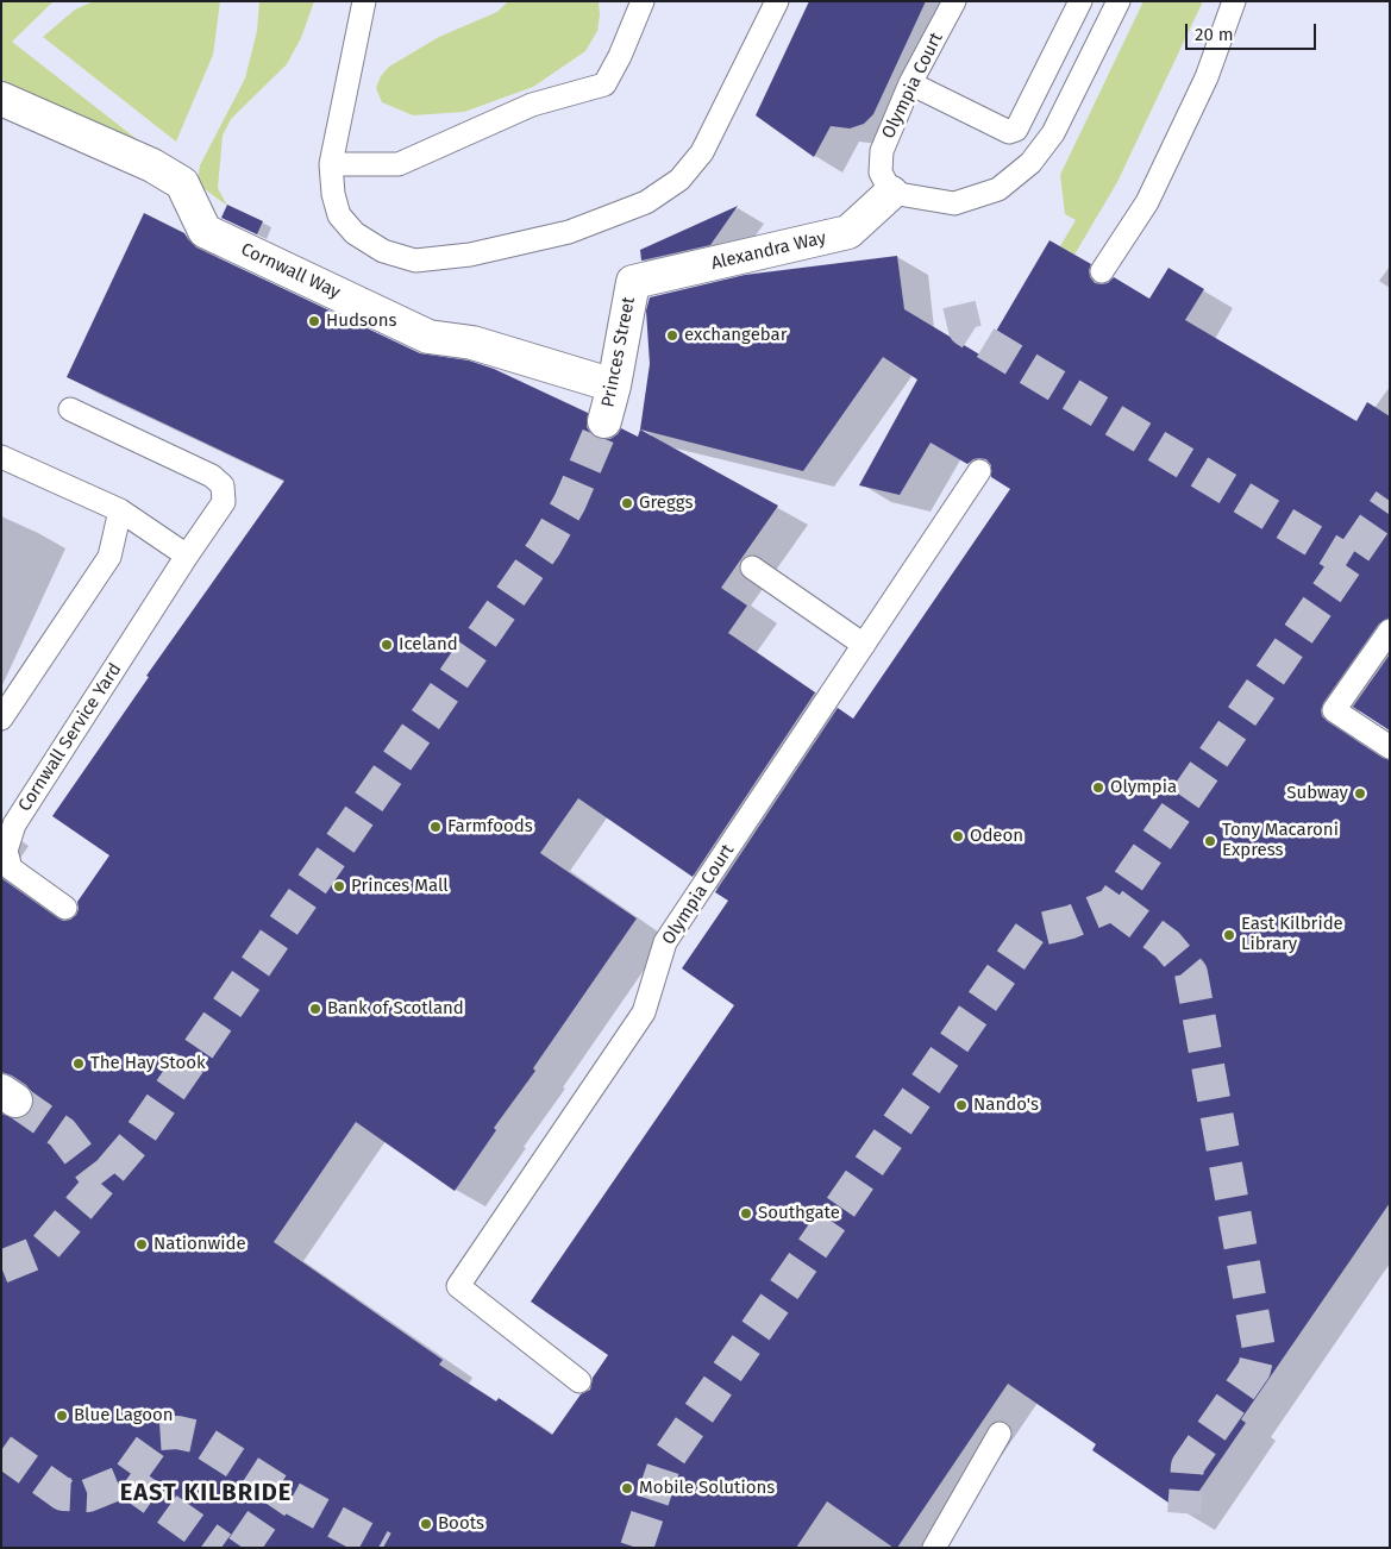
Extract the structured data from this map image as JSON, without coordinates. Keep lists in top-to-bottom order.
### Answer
{
  "streets": {
    "street": ["Alexandra Way", "Cornwall Way", "Princes Street"],
    "lane": ["Olympia Court", "Cornwall Service Yard"]
  },
  "crossings": [
    ["Olympia Court", "Alexandra Way"],
    ["Alexandra Way", "Princes Street"],
    ["Cornwall Way", "Princes Street"]
  ],
  "districts": ["EAST KILBRIDE"],
  "places": [
    "Hudsons",
    "exchangebar",
    "Greggs",
    "Iceland",
    "Olympia",
    "Subway",
    "Farmfoods",
    "Odeon",
    "Tony Macaroni Express",
    "Princes Mall",
    "East Kilbride Library",
    "Bank of Scotland",
    "The Hay Stook",
    "Nando's",
    "Southgate",
    "Nationwide",
    "Blue Lagoon",
    "Mobile Solutions",
    "Boots"
  ],
  "scale_bar": "20 m"
}
